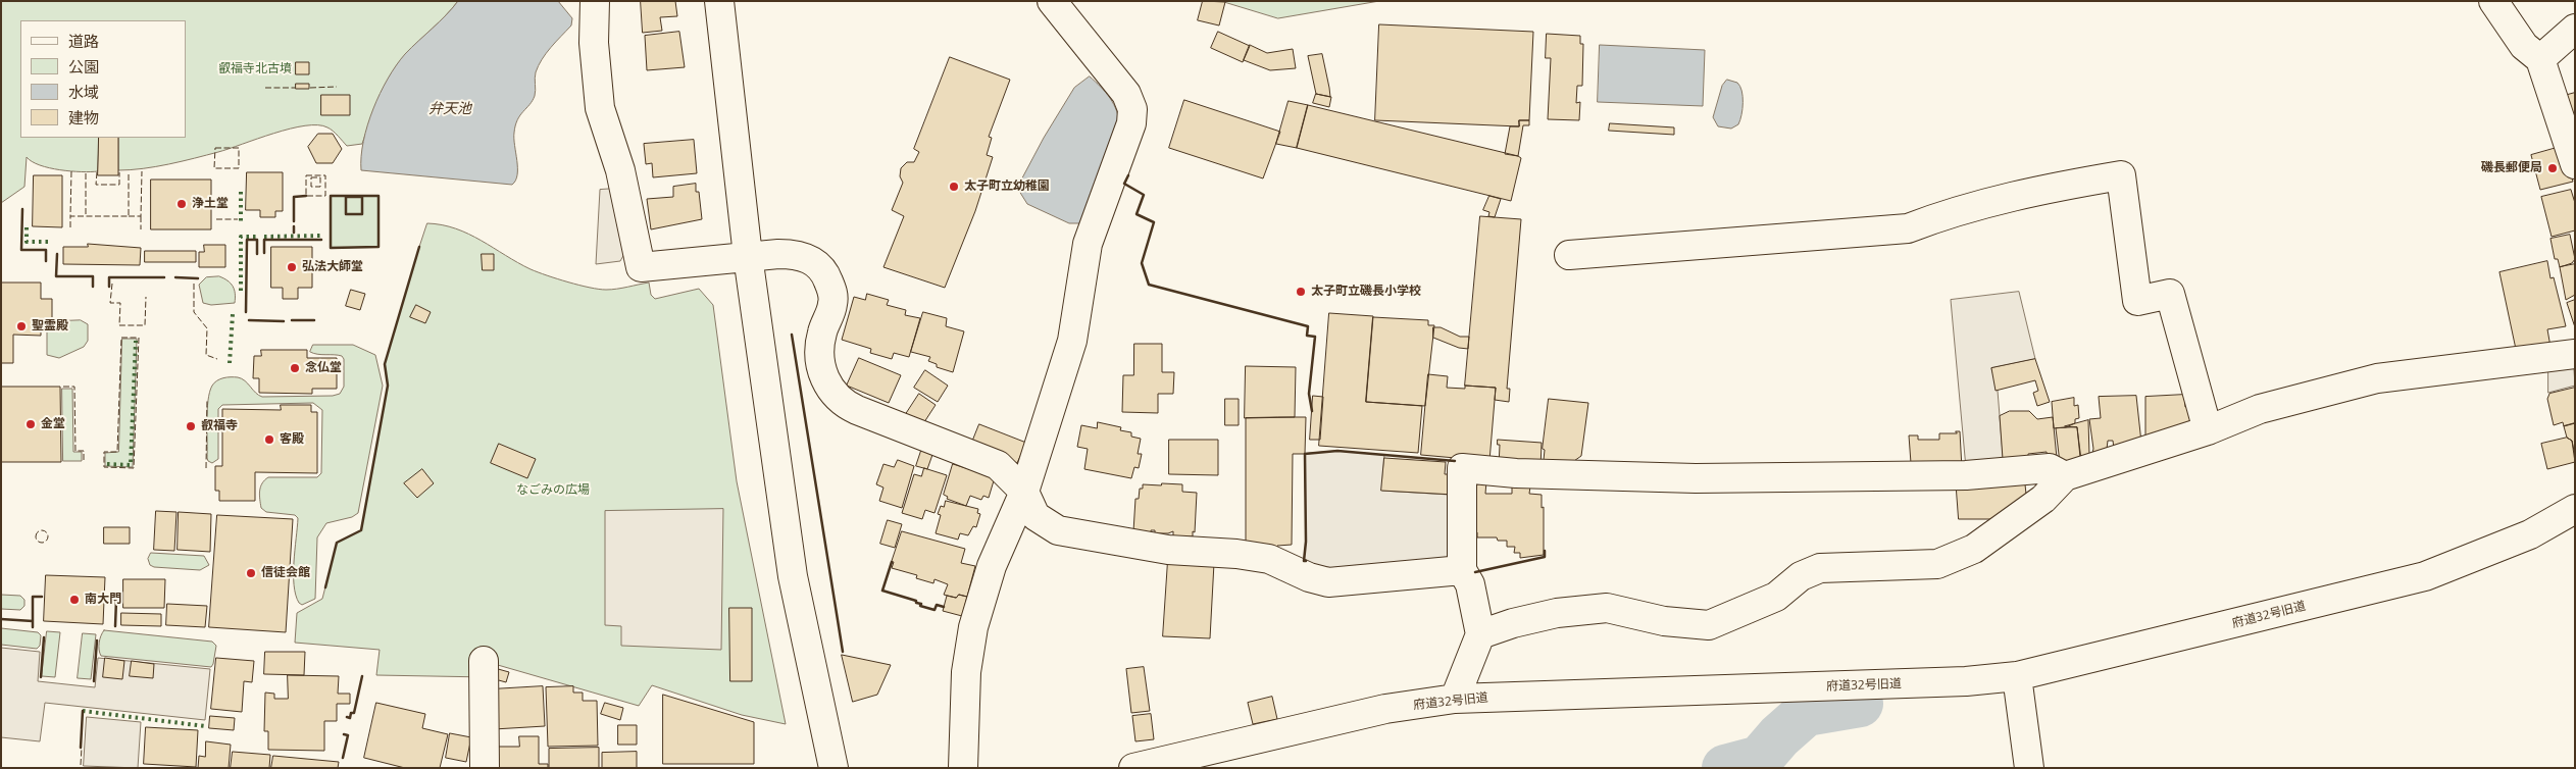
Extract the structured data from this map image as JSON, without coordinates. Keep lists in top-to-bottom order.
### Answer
{
  "streets": {
    "street": ["府道32号旧道"]
  },
  "water": ["弁天池"],
  "parks": ["叡福寺北古墳", "なごみの広場"],
  "places": [
    "磯長郵便局",
    "太子町立幼稚園",
    "浄土堂",
    "弘法大師堂",
    "太子町立磯長小学校",
    "聖霊殿",
    "念仏堂",
    "金堂",
    "叡福寺",
    "客殿",
    "信徒会館",
    "南大門"
  ],
  "legend": [
    "道路",
    "公園",
    "水域",
    "建物"
  ]
}
